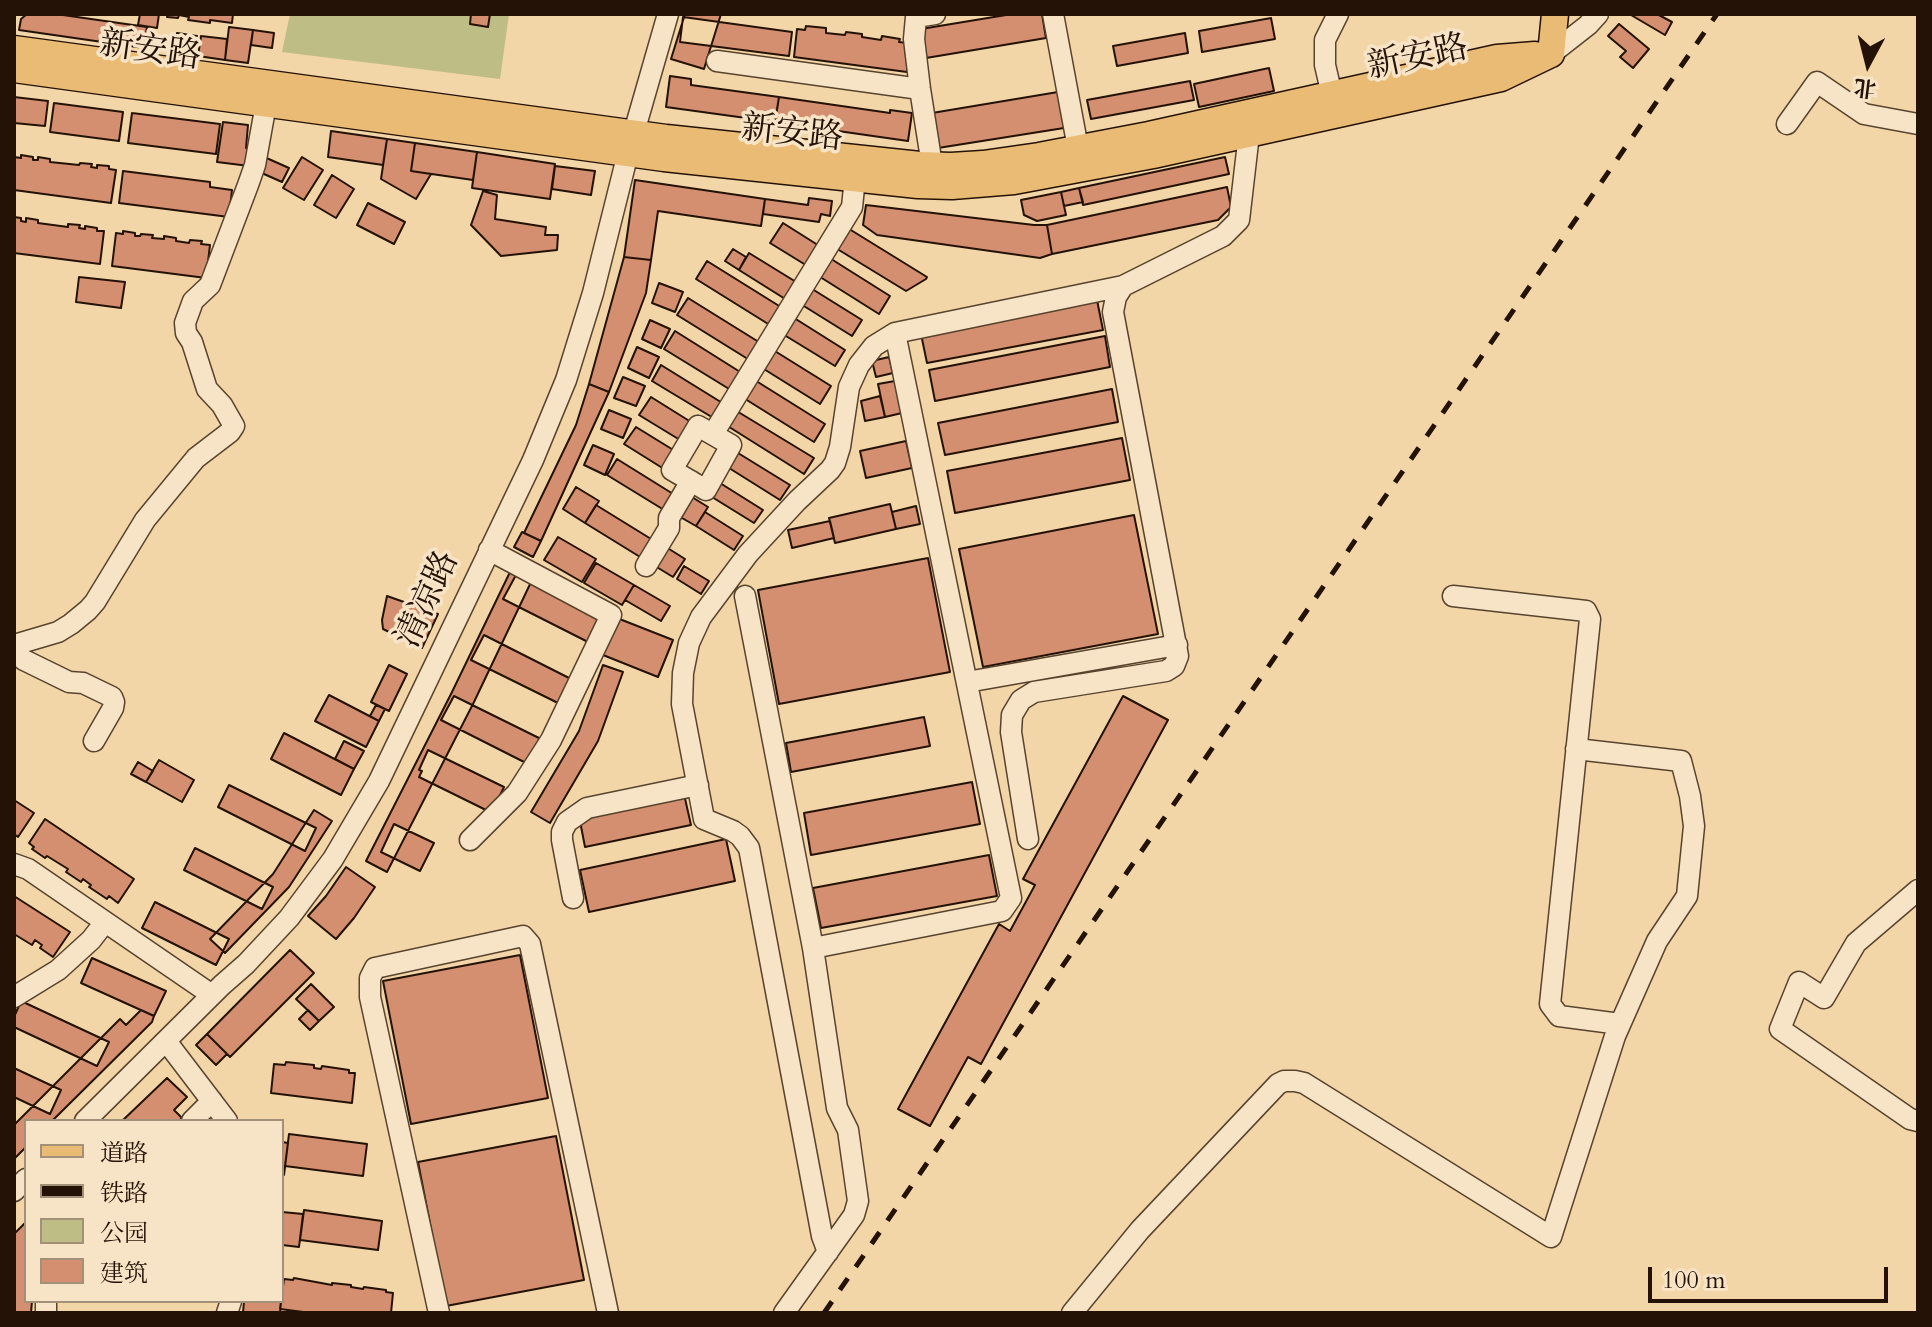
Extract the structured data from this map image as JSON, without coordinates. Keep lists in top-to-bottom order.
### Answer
{
  "streets": {
    "main road": ["新安路"],
    "street": ["清凉路"]
  },
  "crossings": [
    ["新安路", "清凉路"]
  ],
  "legend": [
    "道路",
    "铁路",
    "公园",
    "建筑"
  ],
  "scale_bar": "100 m",
  "north": "bottom"
}
